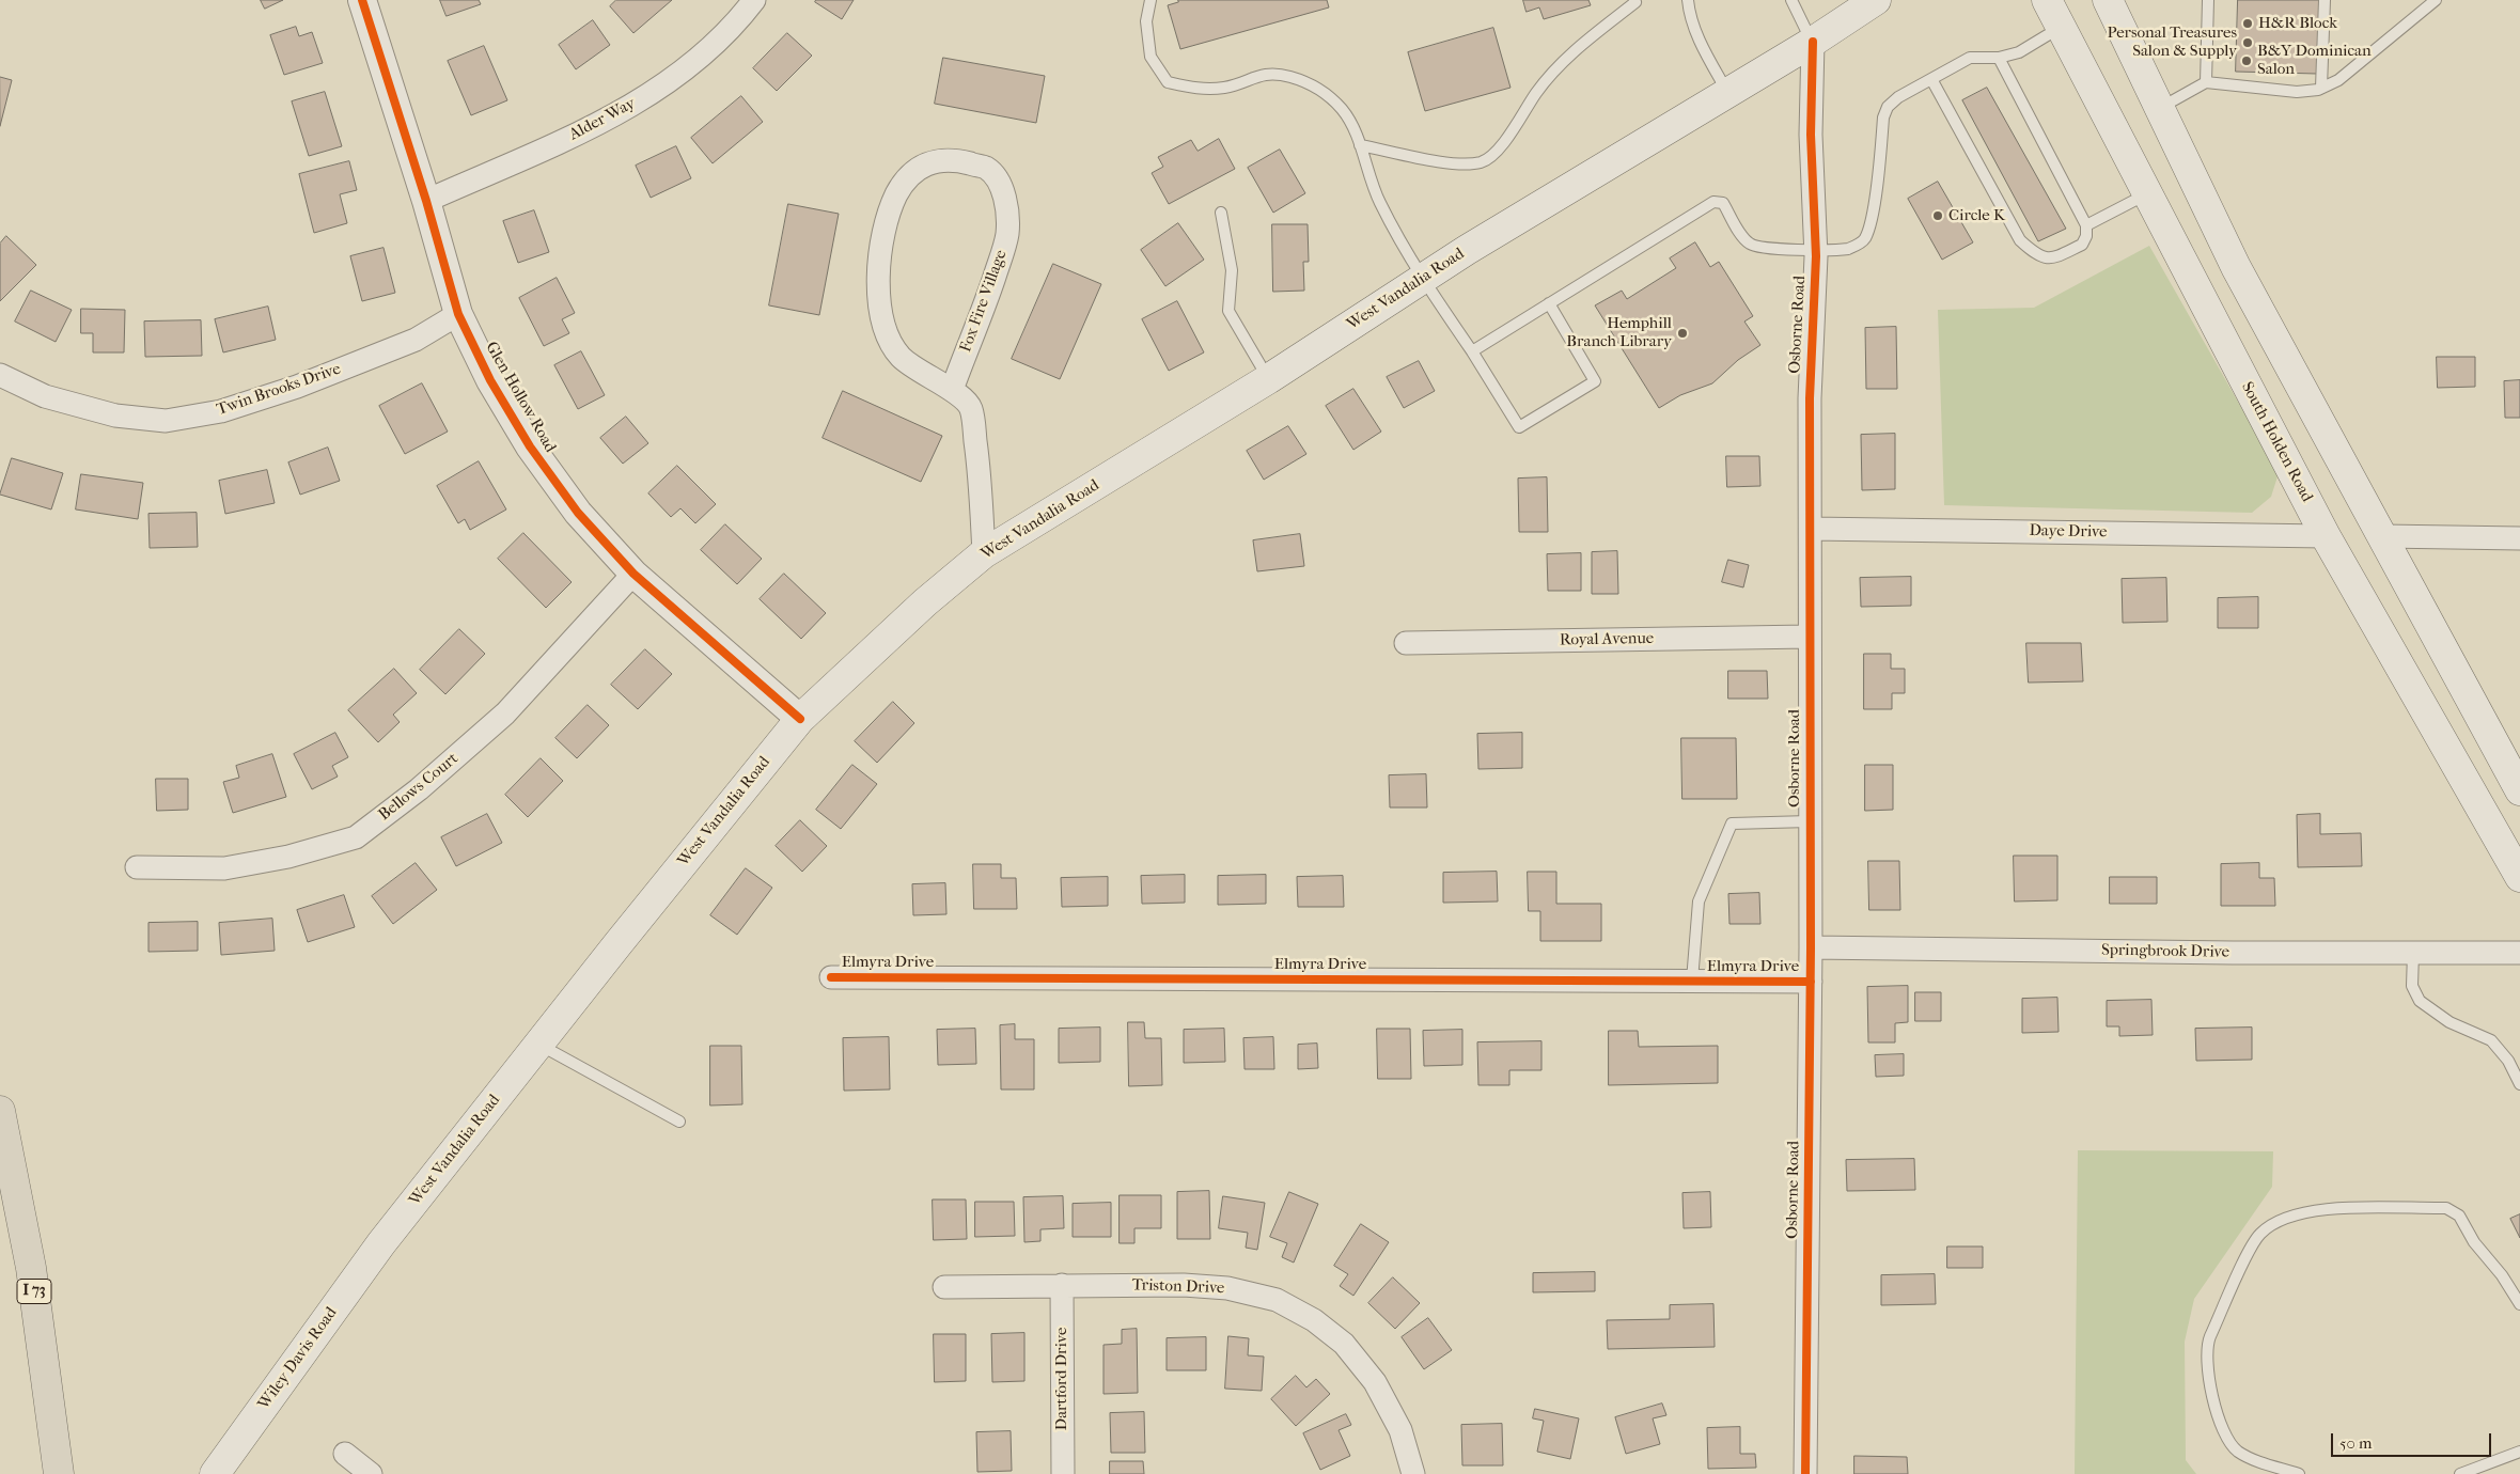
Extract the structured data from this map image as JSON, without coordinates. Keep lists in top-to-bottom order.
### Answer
{
  "streets": {
    "highway": ["I 73"],
    "main road": ["West Vandalia Road", "South Holden Road", "Wiley Davis Road"],
    "street": [
      "Alder Way",
      "Fox Fire Village",
      "Osborne Road",
      "Twin Brooks Drive",
      "Glen Hollow Road",
      "Daye Drive",
      "Royal Avenue",
      "Bellows Court",
      "Springbrook Drive",
      "Elmyra Drive",
      "Triston Drive",
      "Dartford Drive"
    ]
  },
  "crossings": [
    ["Alder Way", "Glen Hollow Road"],
    ["West Vandalia Road", "Fox Fire Village"],
    ["West Vandalia Road", "Osborne Road"],
    ["West Vandalia Road", "Glen Hollow Road"],
    ["West Vandalia Road", "Wiley Davis Road"],
    ["Osborne Road", "Daye Drive"],
    ["Osborne Road", "Royal Avenue"],
    ["Osborne Road", "Springbrook Drive"],
    ["Osborne Road", "Elmyra Drive"],
    ["Twin Brooks Drive", "Glen Hollow Road"],
    ["Glen Hollow Road", "Bellows Court"],
    ["South Holden Road", "Daye Drive"],
    ["Triston Drive", "Dartford Drive"]
  ],
  "places": [
    "H&R Block",
    "Personal Treasures Salon & Supply",
    "B&Y Dominican Salon",
    "Circle K",
    "Hemphill Branch Library"
  ],
  "scale_bar": "50 m"
}
